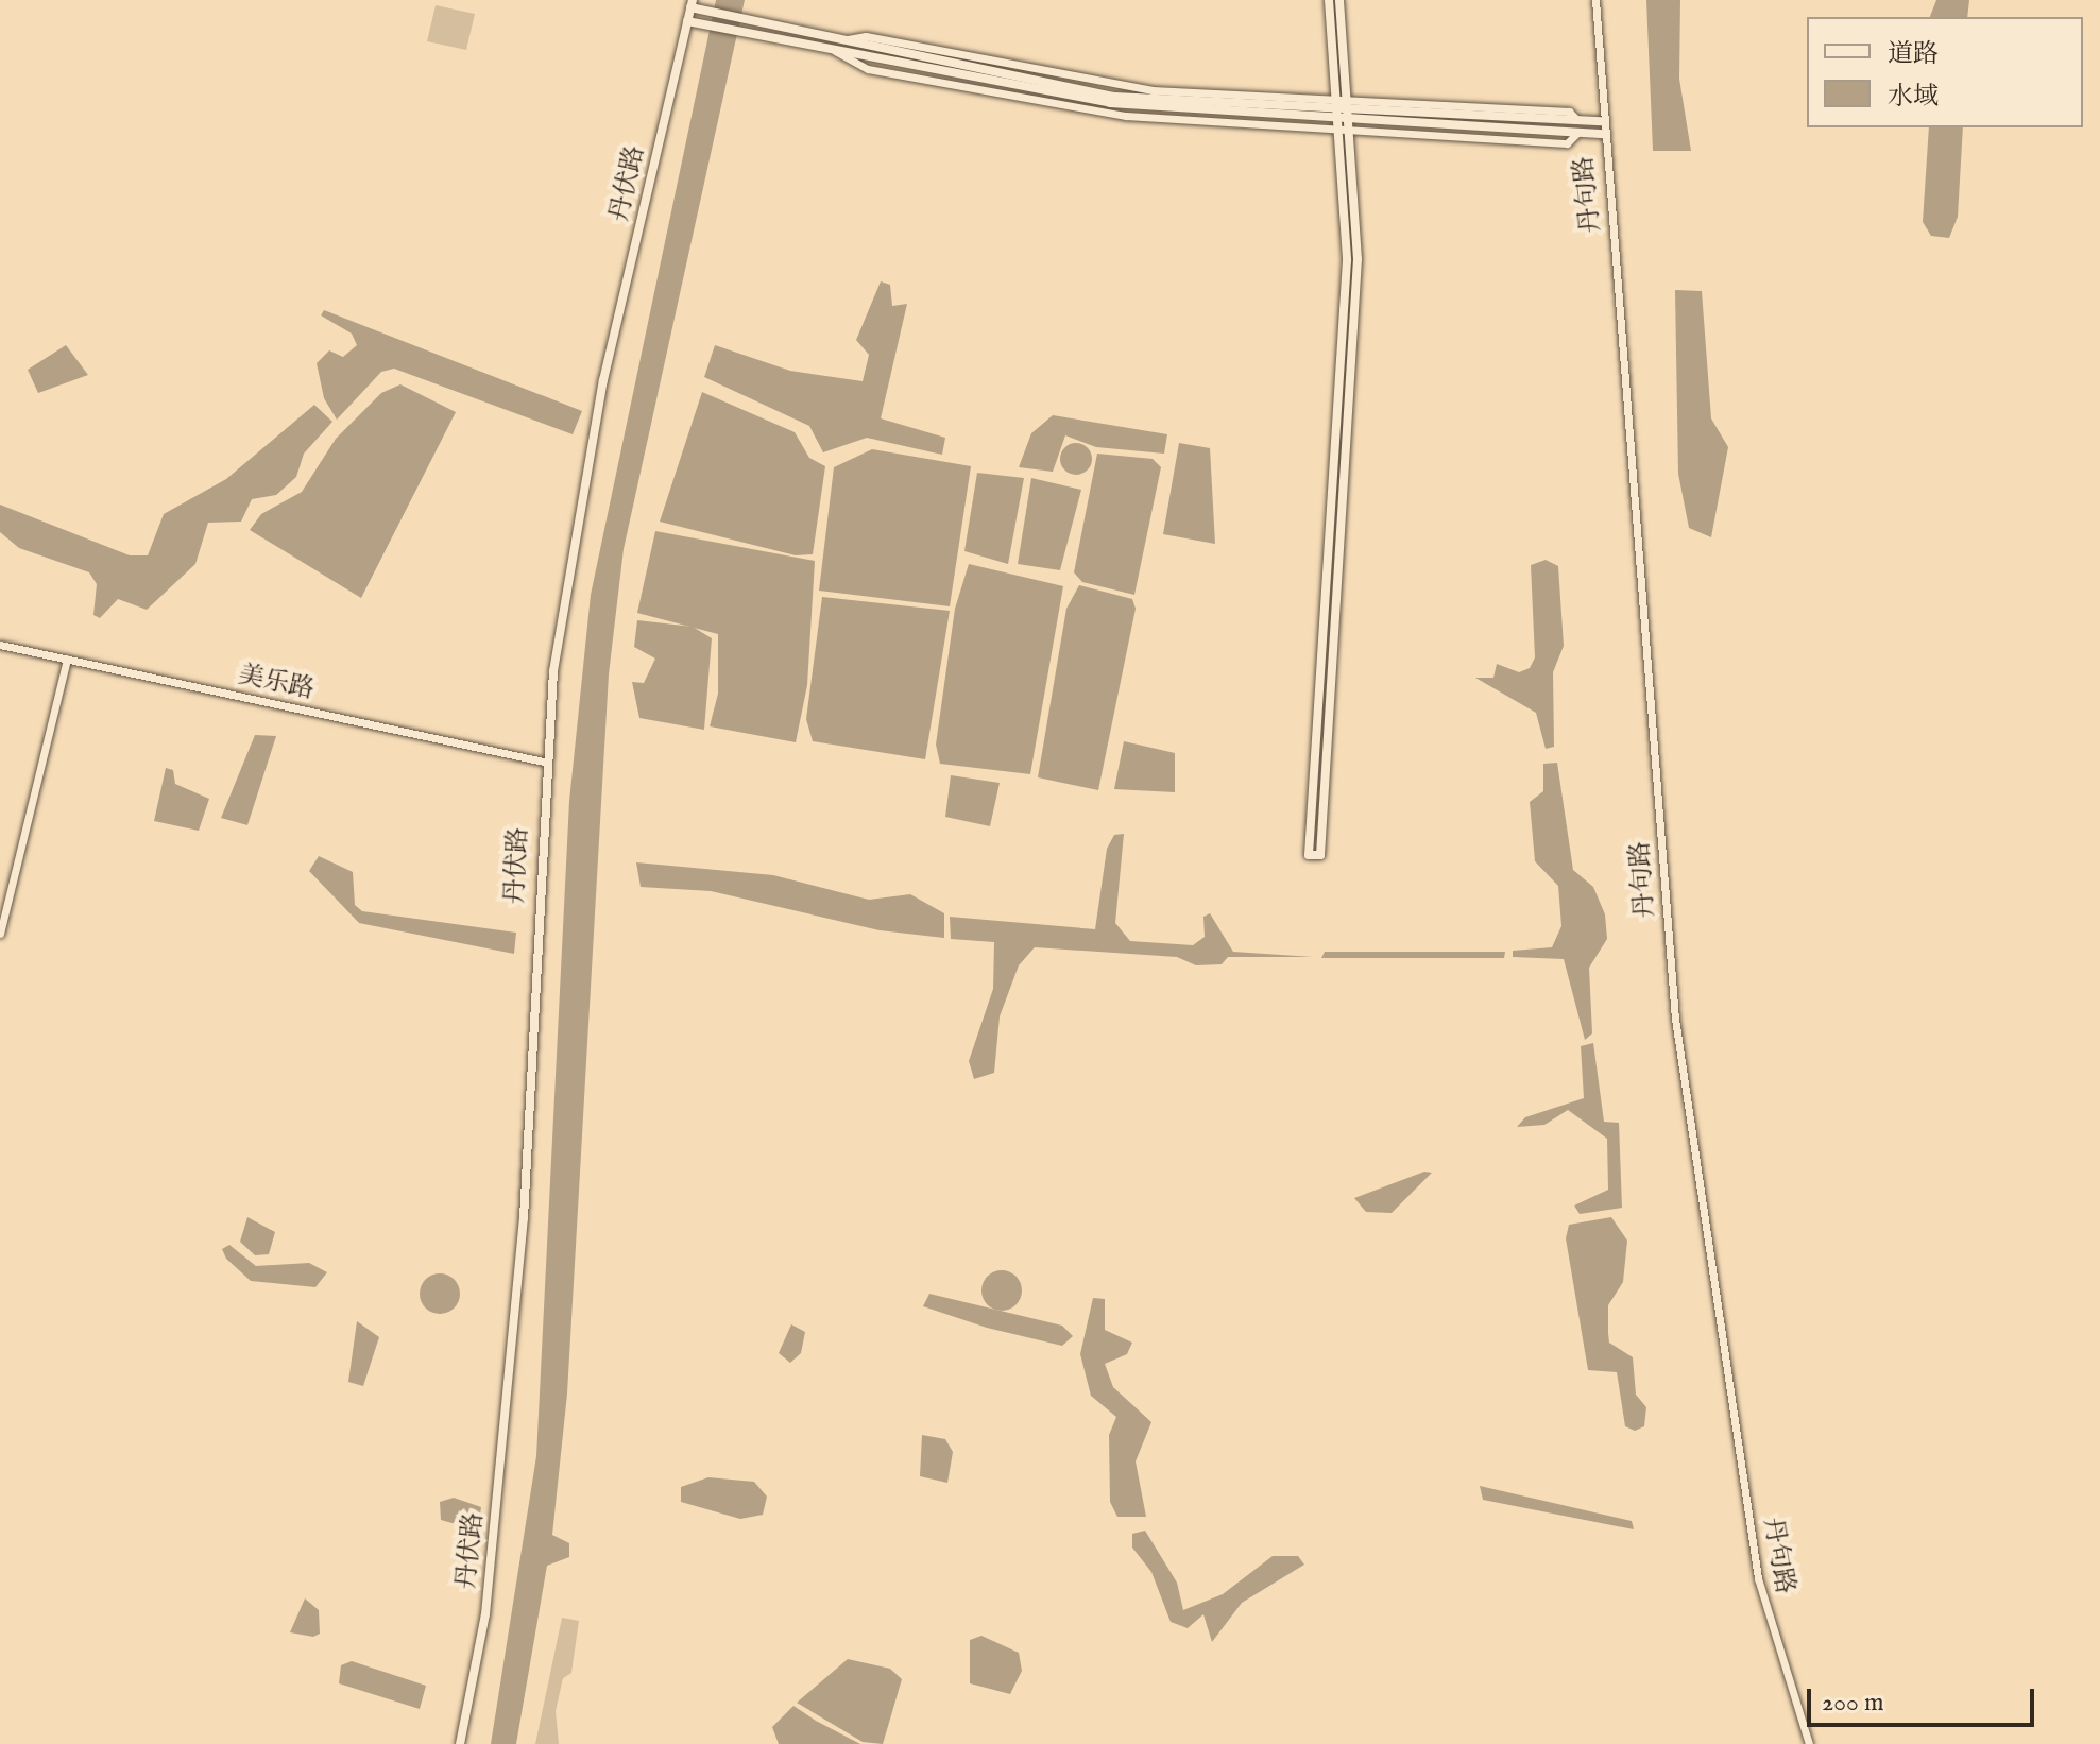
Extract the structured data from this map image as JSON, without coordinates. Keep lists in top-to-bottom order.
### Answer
{
  "streets": {
    "main road": ["丹伏路"],
    "street": ["丹句路", "美乐路"]
  },
  "crossings": [
    ["丹伏路", "美乐路"]
  ],
  "legend": ["道路", "水域"],
  "scale_bar": "200 m"
}
